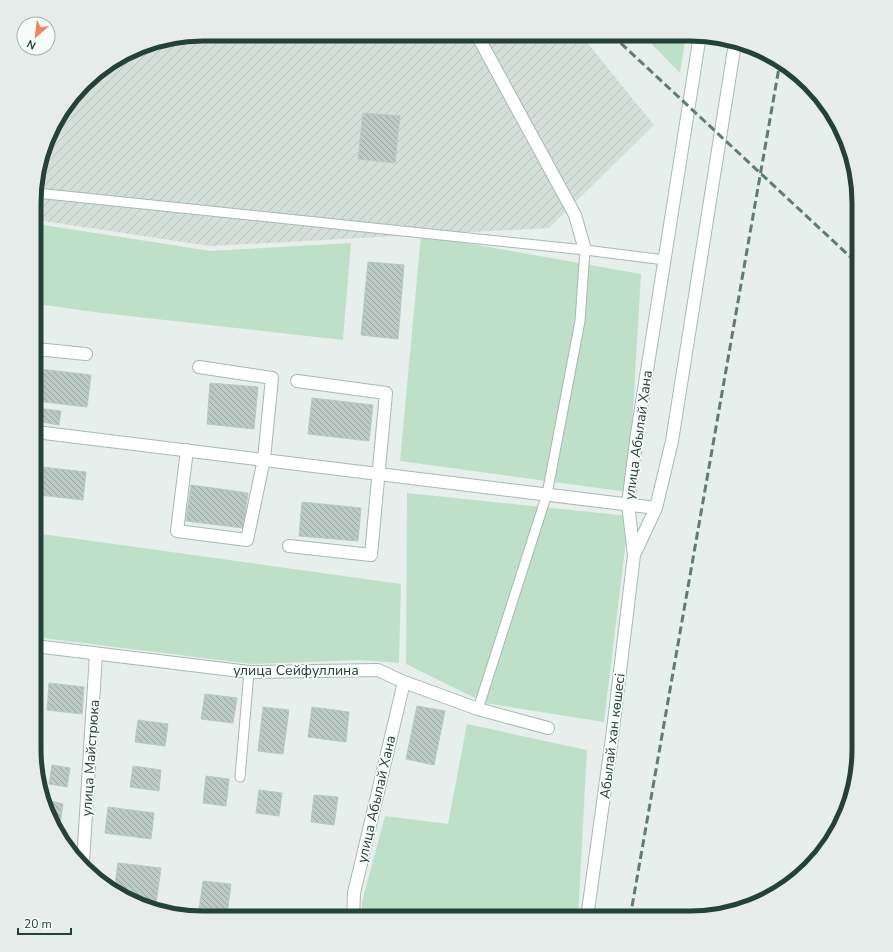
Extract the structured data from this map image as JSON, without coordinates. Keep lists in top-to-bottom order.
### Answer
{
  "streets": {
    "street": [
      "улица Абылай Хана",
      "улица Сейфуллина",
      "Абылай хан көшесі",
      "улица Майстрюка"
    ]
  },
  "crossings": [
    ["улица Абылай Хана", "улица Сейфуллина"],
    ["улица Абылай Хана", "Абылай хан көшесі"],
    ["улица Сейфуллина", "улица Майстрюка"]
  ],
  "scale_bar": "20 m",
  "north": "bottom left"
}
